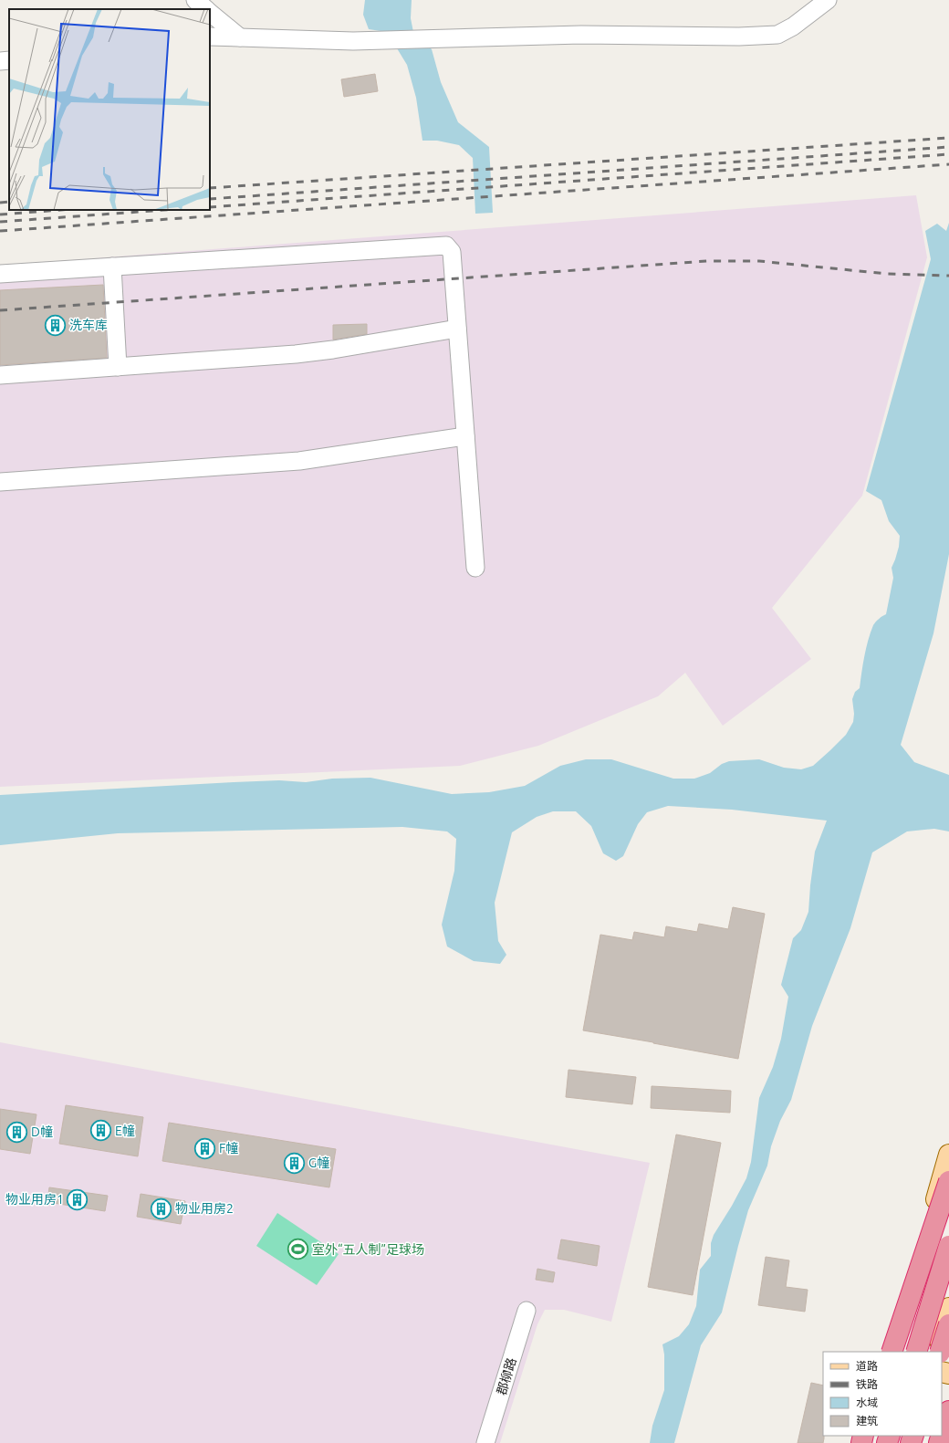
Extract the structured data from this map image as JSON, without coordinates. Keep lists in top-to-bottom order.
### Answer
{
  "streets": {
    "street": ["郡柳路"]
  },
  "places": {
    "building": [
      "洗车库",
      "E幢",
      "D幢",
      "F幢",
      "G幢",
      "物业用房1",
      "物业用房2"
    ],
    "sports": ["室外“五人制”足球场"]
  },
  "legend": [
    "道路",
    "铁路",
    "水域",
    "建筑"
  ]
}
